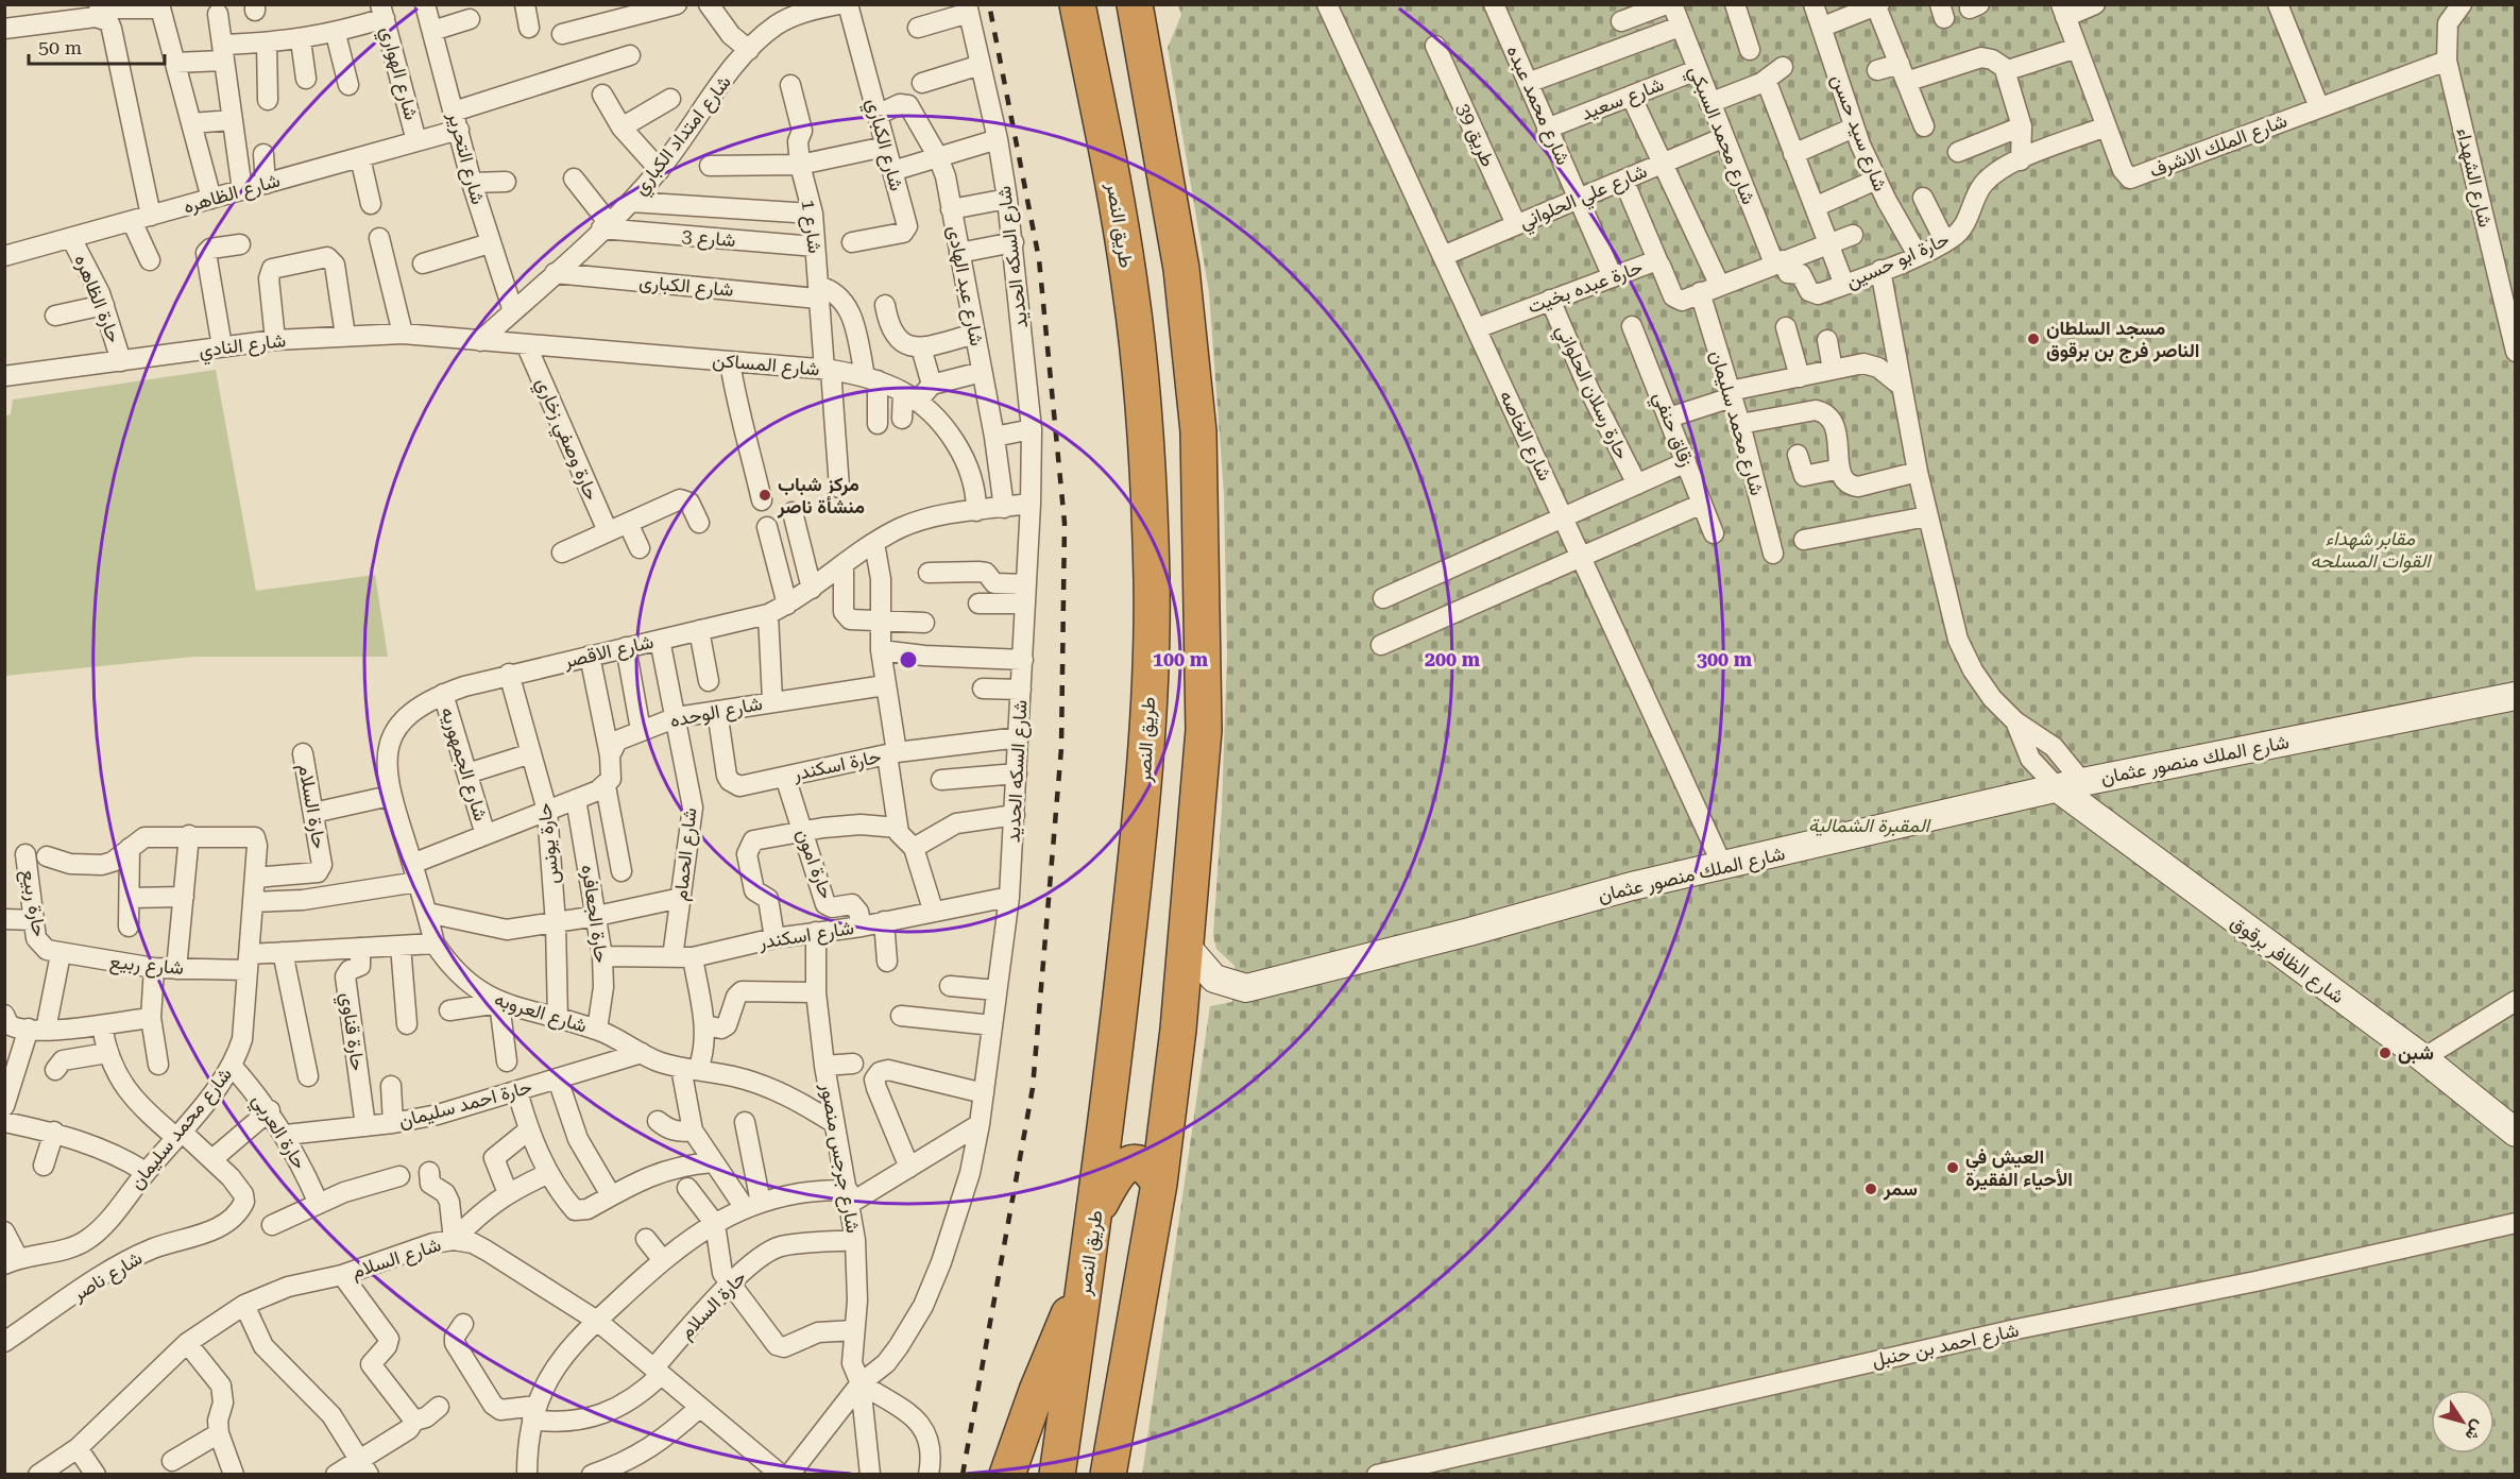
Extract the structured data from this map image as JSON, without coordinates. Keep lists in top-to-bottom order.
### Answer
{
  "streets": {
    "highway": ["طريق النصر"],
    "main road": ["شارع الملك منصور عثمان", "شارع الظافر برقوق"],
    "street": [
      "شارع الهواري",
      "شارع سعيد",
      "شارع محمد عبده",
      "شارع سيد حسن",
      "شارع امتداد الكباري",
      "طريق 39",
      "شارع محمد السبكي",
      "شارع الكباري",
      "شارع الملك الاشرف",
      "شارع التحرير",
      "شارع الشهداء",
      "شارع الظاهره",
      "شارع علي الحلواني",
      "شارع 1",
      "شارع 3",
      "شارع السكه الحديد",
      "حارة ابو حسين",
      "شارع الكبارى",
      "شارع عبد الهادى",
      "حارة عبده بخيت",
      "حارة الظاهره",
      "شارع النادي",
      "شارع المساكن",
      "حارة رسلان الحلواني",
      "شارع محمد سليمان",
      "زقاق حنفي",
      "شارع الخاصه",
      "حارة وصفي زخاري",
      "شارع الاقصر",
      "شارع الوحده",
      "شارع الجمهوريه",
      "حارة اسكندر",
      "حارة السلام",
      "حارة يونس",
      "شارع الحمام",
      "حارة امون",
      "حارة ربيع",
      "حارة الجعافره",
      "شارع اسكندر",
      "شارع ربيع",
      "شارع العروبه",
      "حارة قناوي",
      "حارة احمد سليمان",
      "حارة العربي",
      "شارع جرجس منصور",
      "شارع السلام",
      "شارع ناصر",
      "شارع احمد بن حنبل"
    ]
  },
  "crossings": [
    ["شارع الهواري", "شارع الظاهره"],
    ["شارع سعيد", "شارع محمد عبده"],
    ["شارع سعيد", "شارع محمد السبكي"],
    ["شارع محمد عبده", "شارع علي الحلواني"],
    ["شارع محمد عبده", "حارة عبده بخيت"],
    ["شارع سيد حسن", "حارة ابو حسين"],
    ["شارع امتداد الكباري", "شارع التحرير"],
    ["شارع امتداد الكباري", "شارع 3"],
    ["شارع امتداد الكباري", "شارع الكبارى"],
    ["شارع امتداد الكباري", "شارع النادي"],
    ["شارع امتداد الكباري", "شارع المساكن"],
    ["طريق 39", "شارع علي الحلواني"],
    ["شارع محمد السبكي", "شارع علي الحلواني"],
    ["شارع محمد السبكي", "حارة ابو حسين"],
    ["شارع محمد السبكي", "حارة عبده بخيت"],
    ["شارع الكباري", "شارع عبد الهادى"],
    ["شارع الملك الاشرف", "شارع الشهداء"],
    ["شارع الملك الاشرف", "حارة ابو حسين"],
    ["شارع التحرير", "شارع الظاهره"],
    ["شارع الظاهره", "حارة الظاهره"],
    ["شارع علي الحلواني", "شارع الخاصه"],
    ["شارع 1", "شارع 3"],
    ["شارع 1", "شارع الكبارى"],
    ["شارع 1", "شارع المساكن"],
    ["شارع السكه الحديد", "شارع الاقصر"],
    ["شارع السكه الحديد", "حارة اسكندر"],
    ["شارع السكه الحديد", "شارع اسكندر"],
    ["شارع السكه الحديد", "شارع جرجس منصور"],
    ["حارة ابو حسين", "حارة عبده بخيت"],
    ["شارع عبد الهادى", "شارع الاقصر"],
    ["حارة عبده بخيت", "حارة رسلان الحلواني"],
    ["حارة عبده بخيت", "شارع محمد سليمان"],
    ["حارة عبده بخيت", "شارع الخاصه"],
    ["حارة الظاهره", "شارع النادي"],
    ["شارع النادي", "شارع المساكن"],
    ["شارع المساكن", "حارة وصفي زخاري"],
    ["شارع المساكن", "شارع الاقصر"],
    ["شارع محمد سليمان", "حارة السلام"],
    ["شارع محمد سليمان", "شارع ربيع"],
    ["شارع محمد سليمان", "حارة العربي"],
    ["شارع الخاصه", "شارع الملك منصور عثمان"],
    ["شارع الاقصر", "شارع الجمهوريه"],
    ["شارع الاقصر", "حارة يونس"],
    ["شارع الاقصر", "شارع الحمام"],
    ["شارع الاقصر", "شارع العروبه"],
    ["شارع الوحده", "حارة اسكندر"],
    ["شارع الوحده", "شارع الحمام"],
    ["شارع الملك منصور عثمان", "شارع الظافر برقوق"],
    ["حارة اسكندر", "حارة امون"],
    ["حارة السلام", "شارع جرجس منصور"],
    ["حارة السلام", "شارع السلام"],
    ["حارة يونس", "شارع العروبه"],
    ["شارع الحمام", "شارع اسكندر"],
    ["حارة امون", "شارع اسكندر"],
    ["حارة ربيع", "شارع ربيع"],
    ["حارة الجعافره", "شارع اسكندر"],
    ["حارة الجعافره", "شارع العروبه"],
    ["شارع اسكندر", "شارع جرجس منصور"],
    ["شارع العروبه", "حارة احمد سليمان"],
    ["شارع العروبه", "شارع جرجس منصور"],
    ["حارة قناوي", "حارة احمد سليمان"],
    ["حارة احمد سليمان", "حارة العربي"]
  ],
  "parks": ["مقابر شهداء القوات المسلحه", "المقبرة الشمالية"],
  "places": [
    "مسجد السلطان الناصر فرج بن برقوق",
    "مركز شباب منشأة ناصر",
    "شبن",
    "العيش في الأحياء الفقيرة",
    "سمر"
  ],
  "scale_bar": "50 m",
  "north": "bottom right",
  "rings": ["100 m", "200 m", "300 m"]
}
